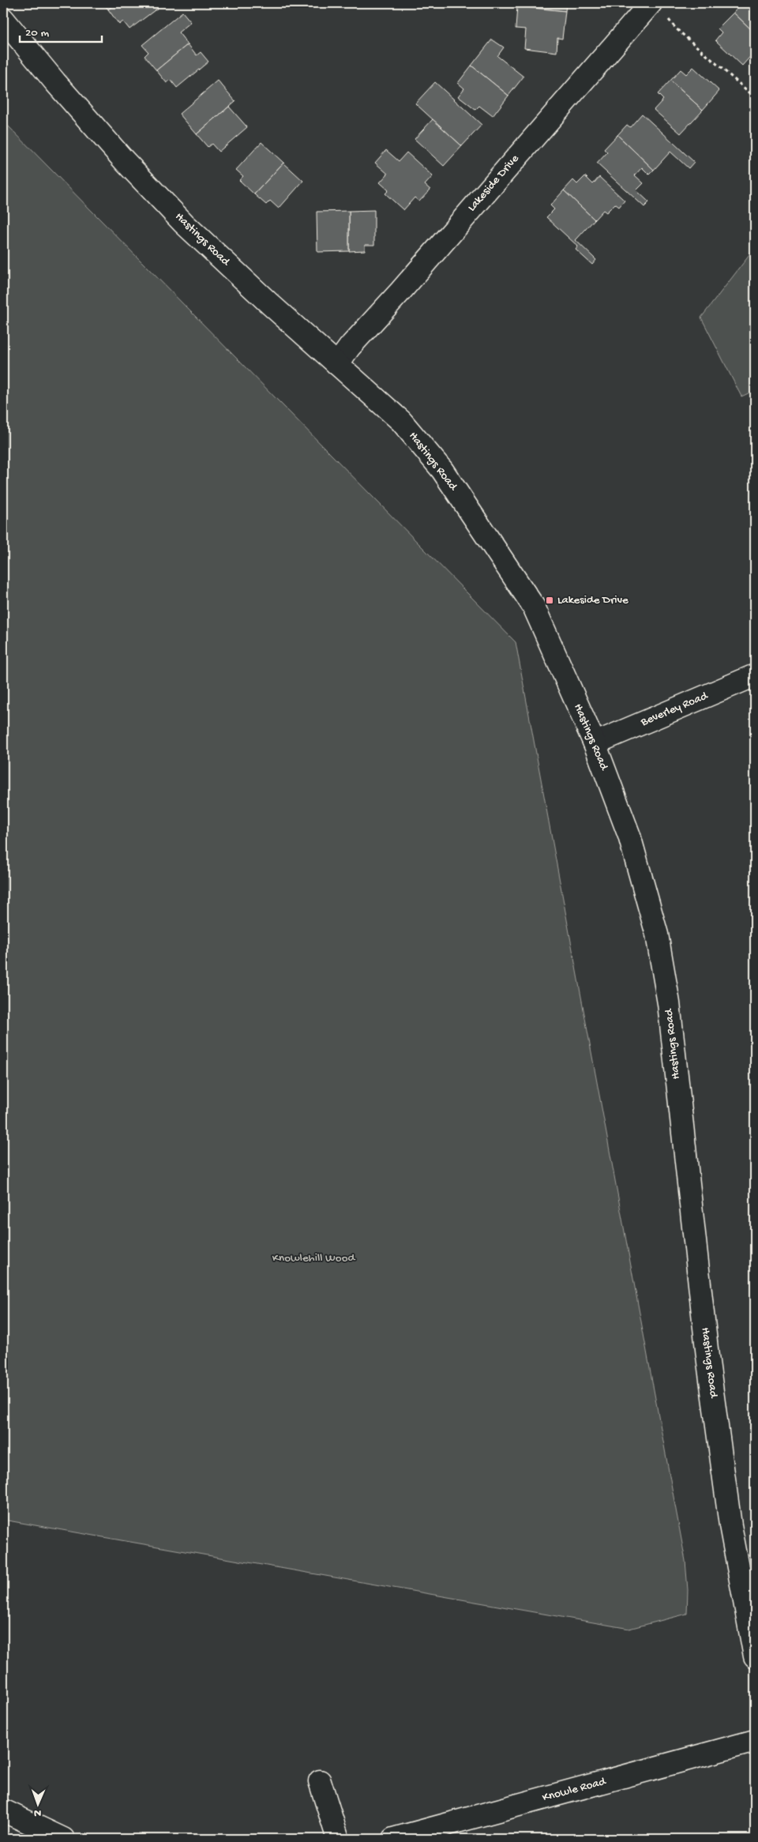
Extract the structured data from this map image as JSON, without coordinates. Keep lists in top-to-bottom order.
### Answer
{
  "streets": {
    "main road": [
      "Lakeside Drive",
      "Hastings Road",
      "Beverley Road",
      "Knowle Road"
    ]
  },
  "crossings": [
    ["Lakeside Drive", "Hastings Road"],
    ["Hastings Road", "Beverley Road"]
  ],
  "parks": ["Knowlehill Wood"],
  "places": {
    "transit": ["Lakeside Drive"]
  },
  "scale_bar": "20 m",
  "north": "bottom"
}
